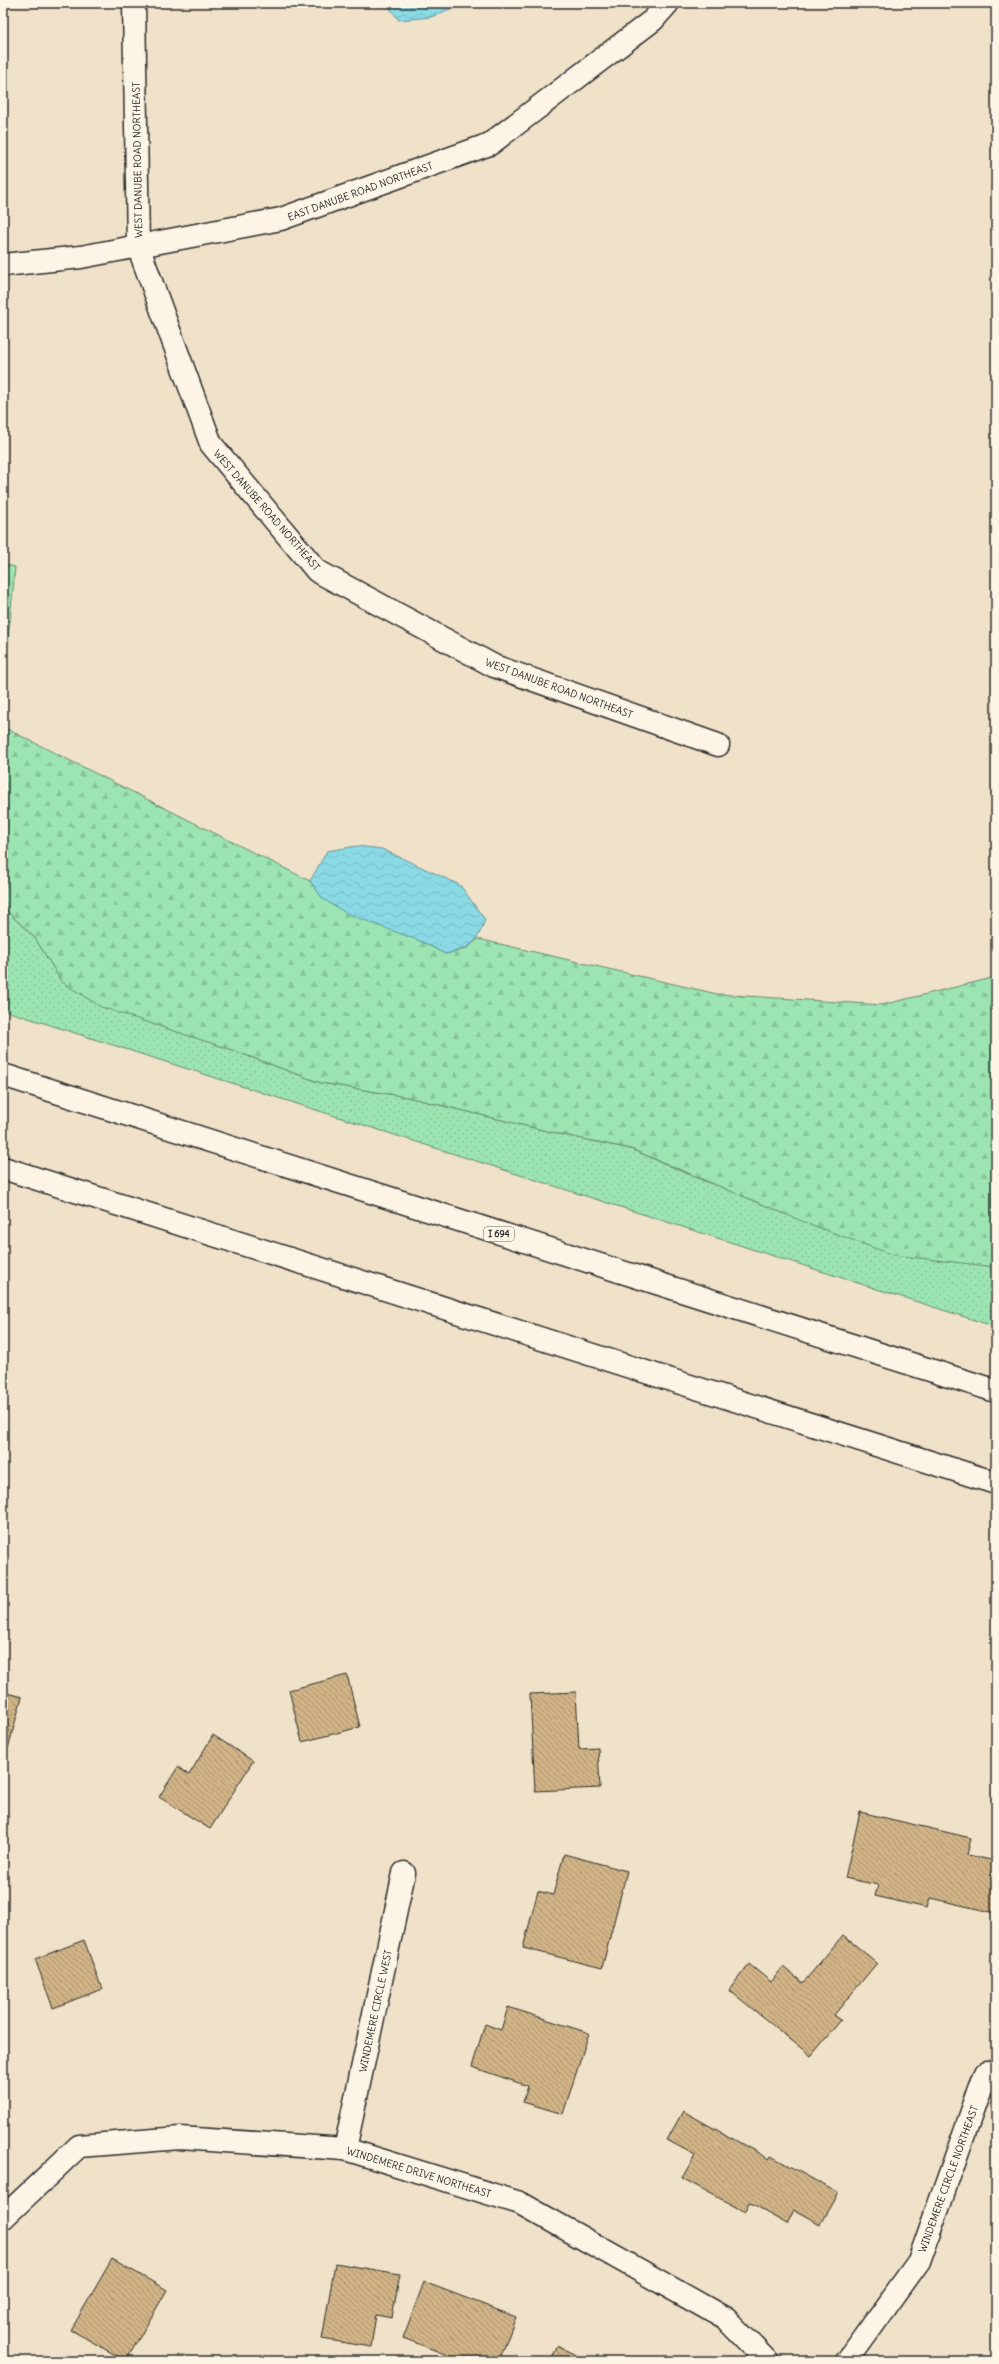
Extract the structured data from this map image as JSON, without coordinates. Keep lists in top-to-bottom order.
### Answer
{
  "streets": {
    "main road": [
      "WEST DANUBE ROAD NORTHEAST",
      "EAST DANUBE ROAD NORTHEAST",
      "I 694",
      "WINDEMERE CIRCLE WEST",
      "WINDEMERE DRIVE NORTHEAST",
      "WINDEMERE CIRCLE NORTHEAST"
    ]
  },
  "crossings": [
    ["WEST DANUBE ROAD NORTHEAST", "EAST DANUBE ROAD NORTHEAST"],
    ["WINDEMERE CIRCLE WEST", "WINDEMERE DRIVE NORTHEAST"]
  ]
}
